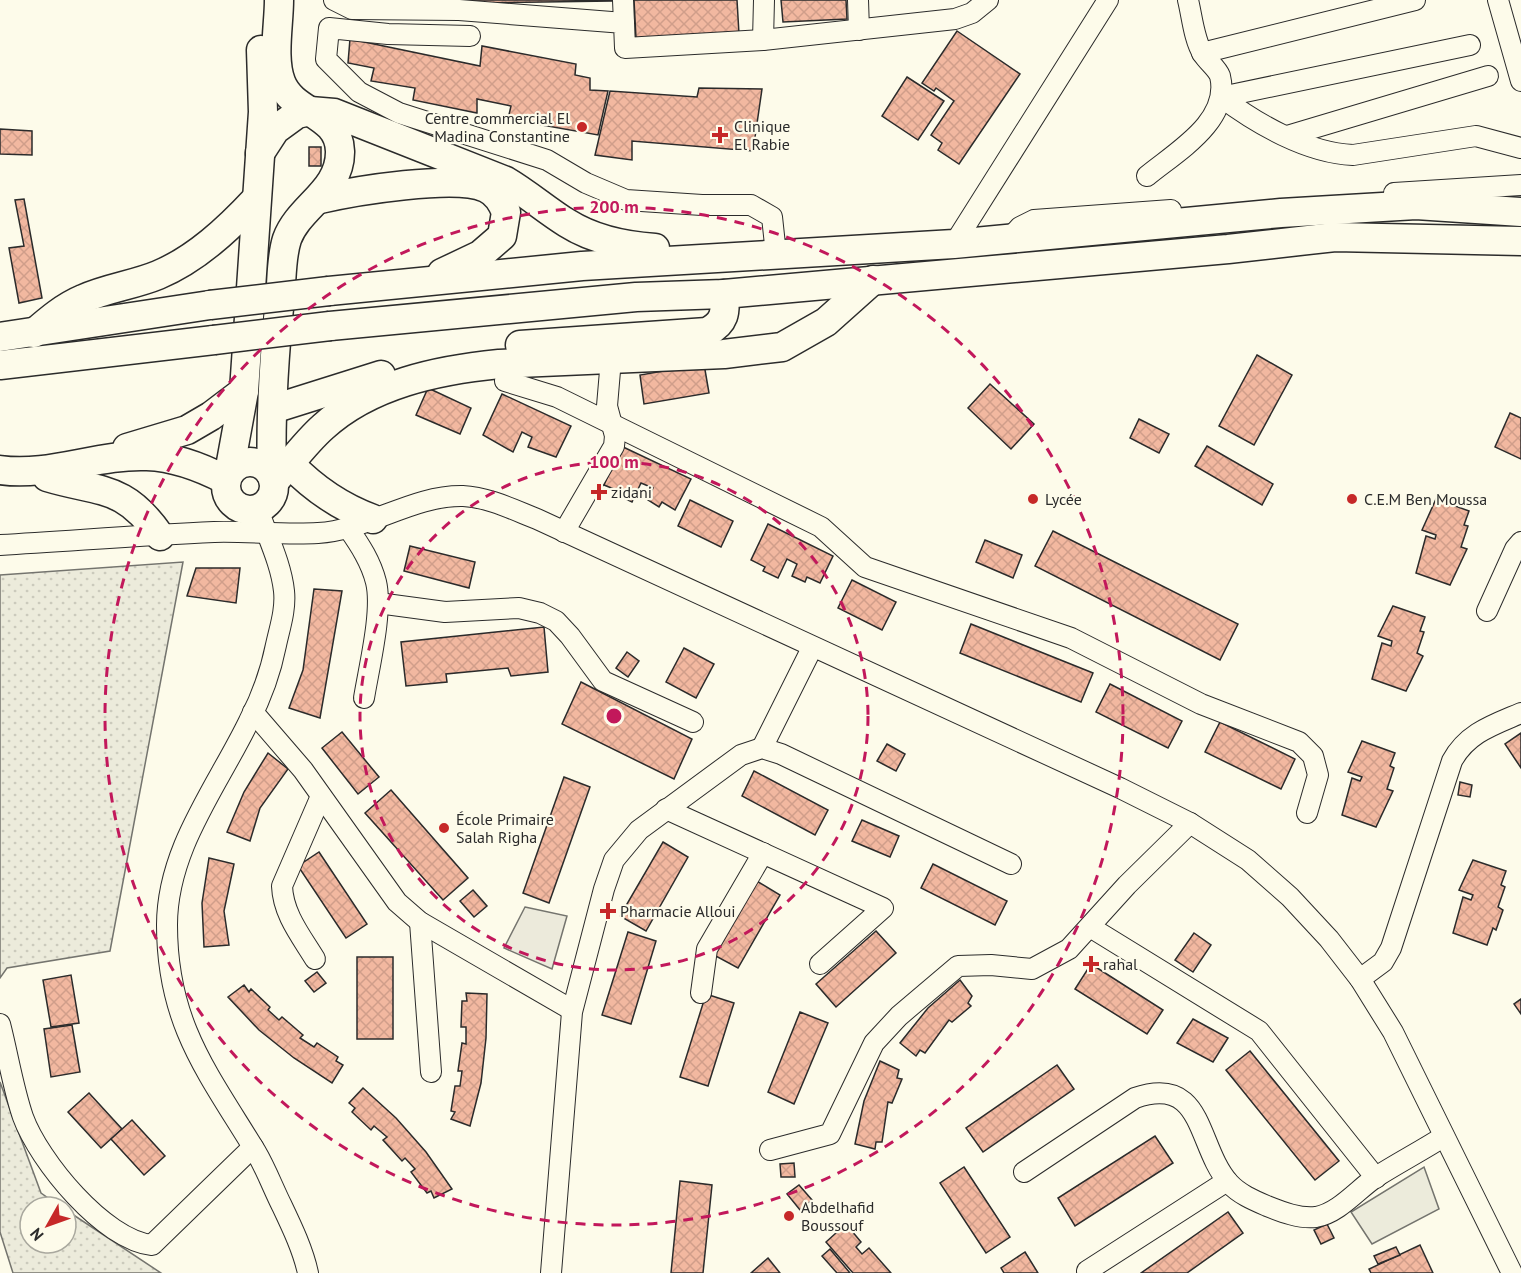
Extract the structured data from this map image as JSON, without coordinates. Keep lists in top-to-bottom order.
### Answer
{
  "places": {
    "other": [
      "Centre commercial El Madina Constantine",
      "Lycée",
      "C.E.M Ben Moussa",
      "École Primaire Salah Righa",
      "Abdelhafid Boussouf"
    ],
    "health": [
      "Clinique El Rabie",
      "zidani",
      "Pharmacie Alloui",
      "rahal"
    ]
  },
  "north": "bottom left",
  "rings": ["200 m", "100 m"]
}
